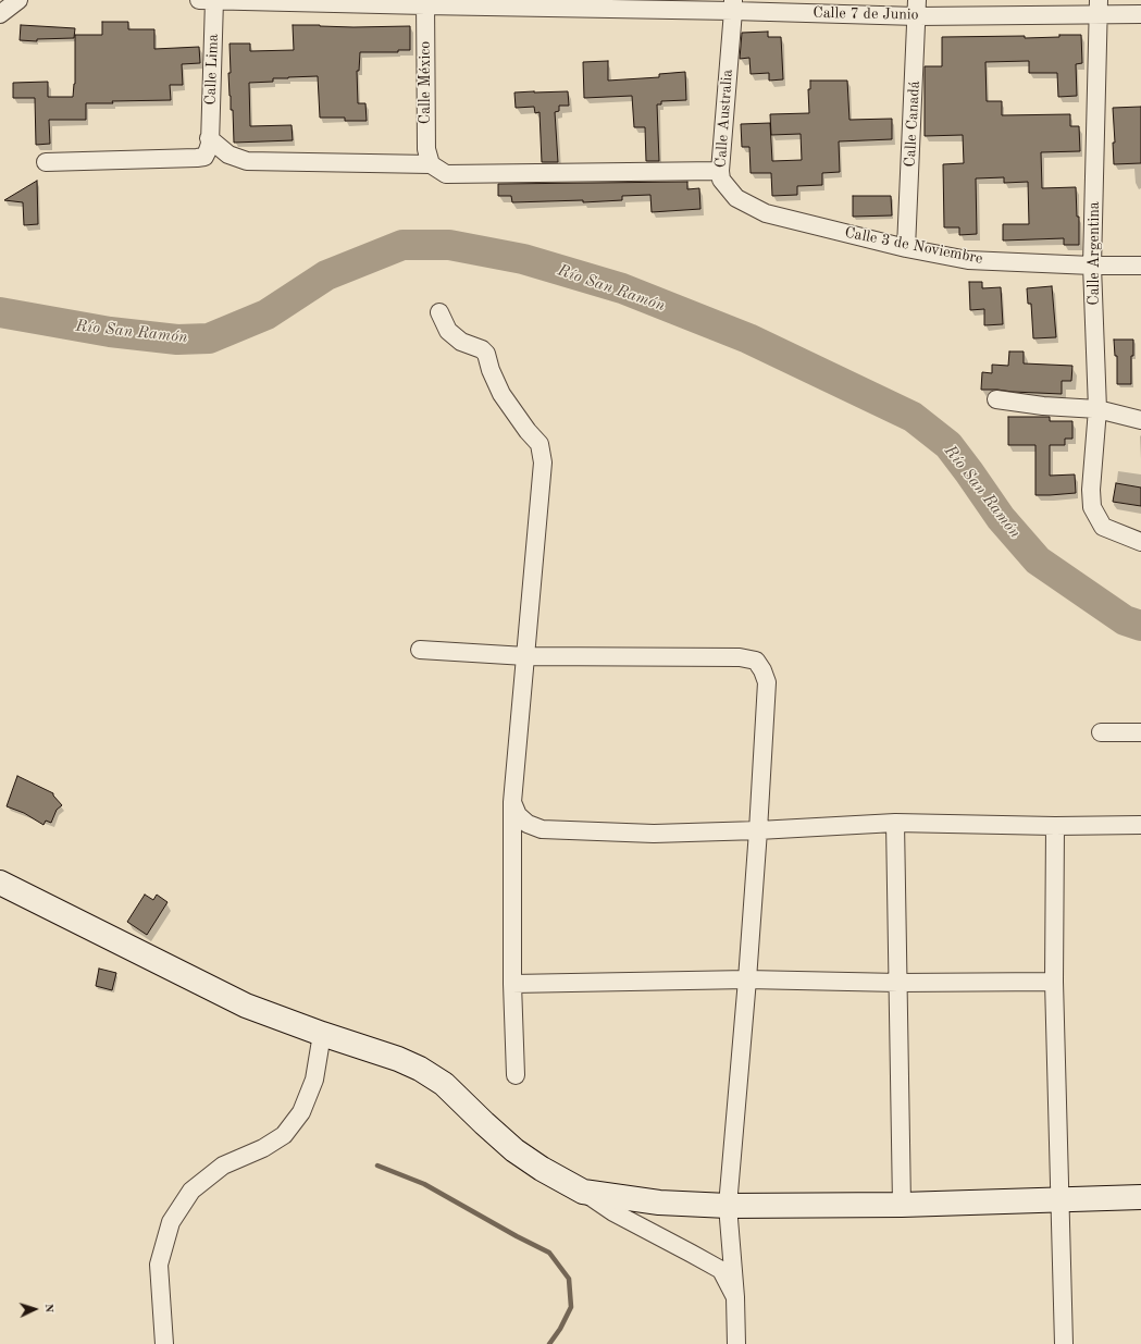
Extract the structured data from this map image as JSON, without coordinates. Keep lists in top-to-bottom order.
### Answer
{
  "streets": {
    "street": [
      "Calle 7 de Junio",
      "Calle Lima",
      "Calle México",
      "Calle Australia",
      "Calle Canadá",
      "Calle 3 de Noviembre",
      "Calle Argentina"
    ]
  },
  "crossings": [
    ["Calle 7 de Junio", "Calle Lima"],
    ["Calle 7 de Junio", "Calle México"],
    ["Calle 7 de Junio", "Calle Australia"],
    ["Calle 7 de Junio", "Calle Canadá"],
    ["Calle 7 de Junio", "Calle Argentina"],
    ["Calle Australia", "Calle 3 de Noviembre"],
    ["Calle Canadá", "Calle 3 de Noviembre"],
    ["Calle 3 de Noviembre", "Calle Argentina"]
  ],
  "water": ["Río San Ramón"],
  "north": "right"
}
